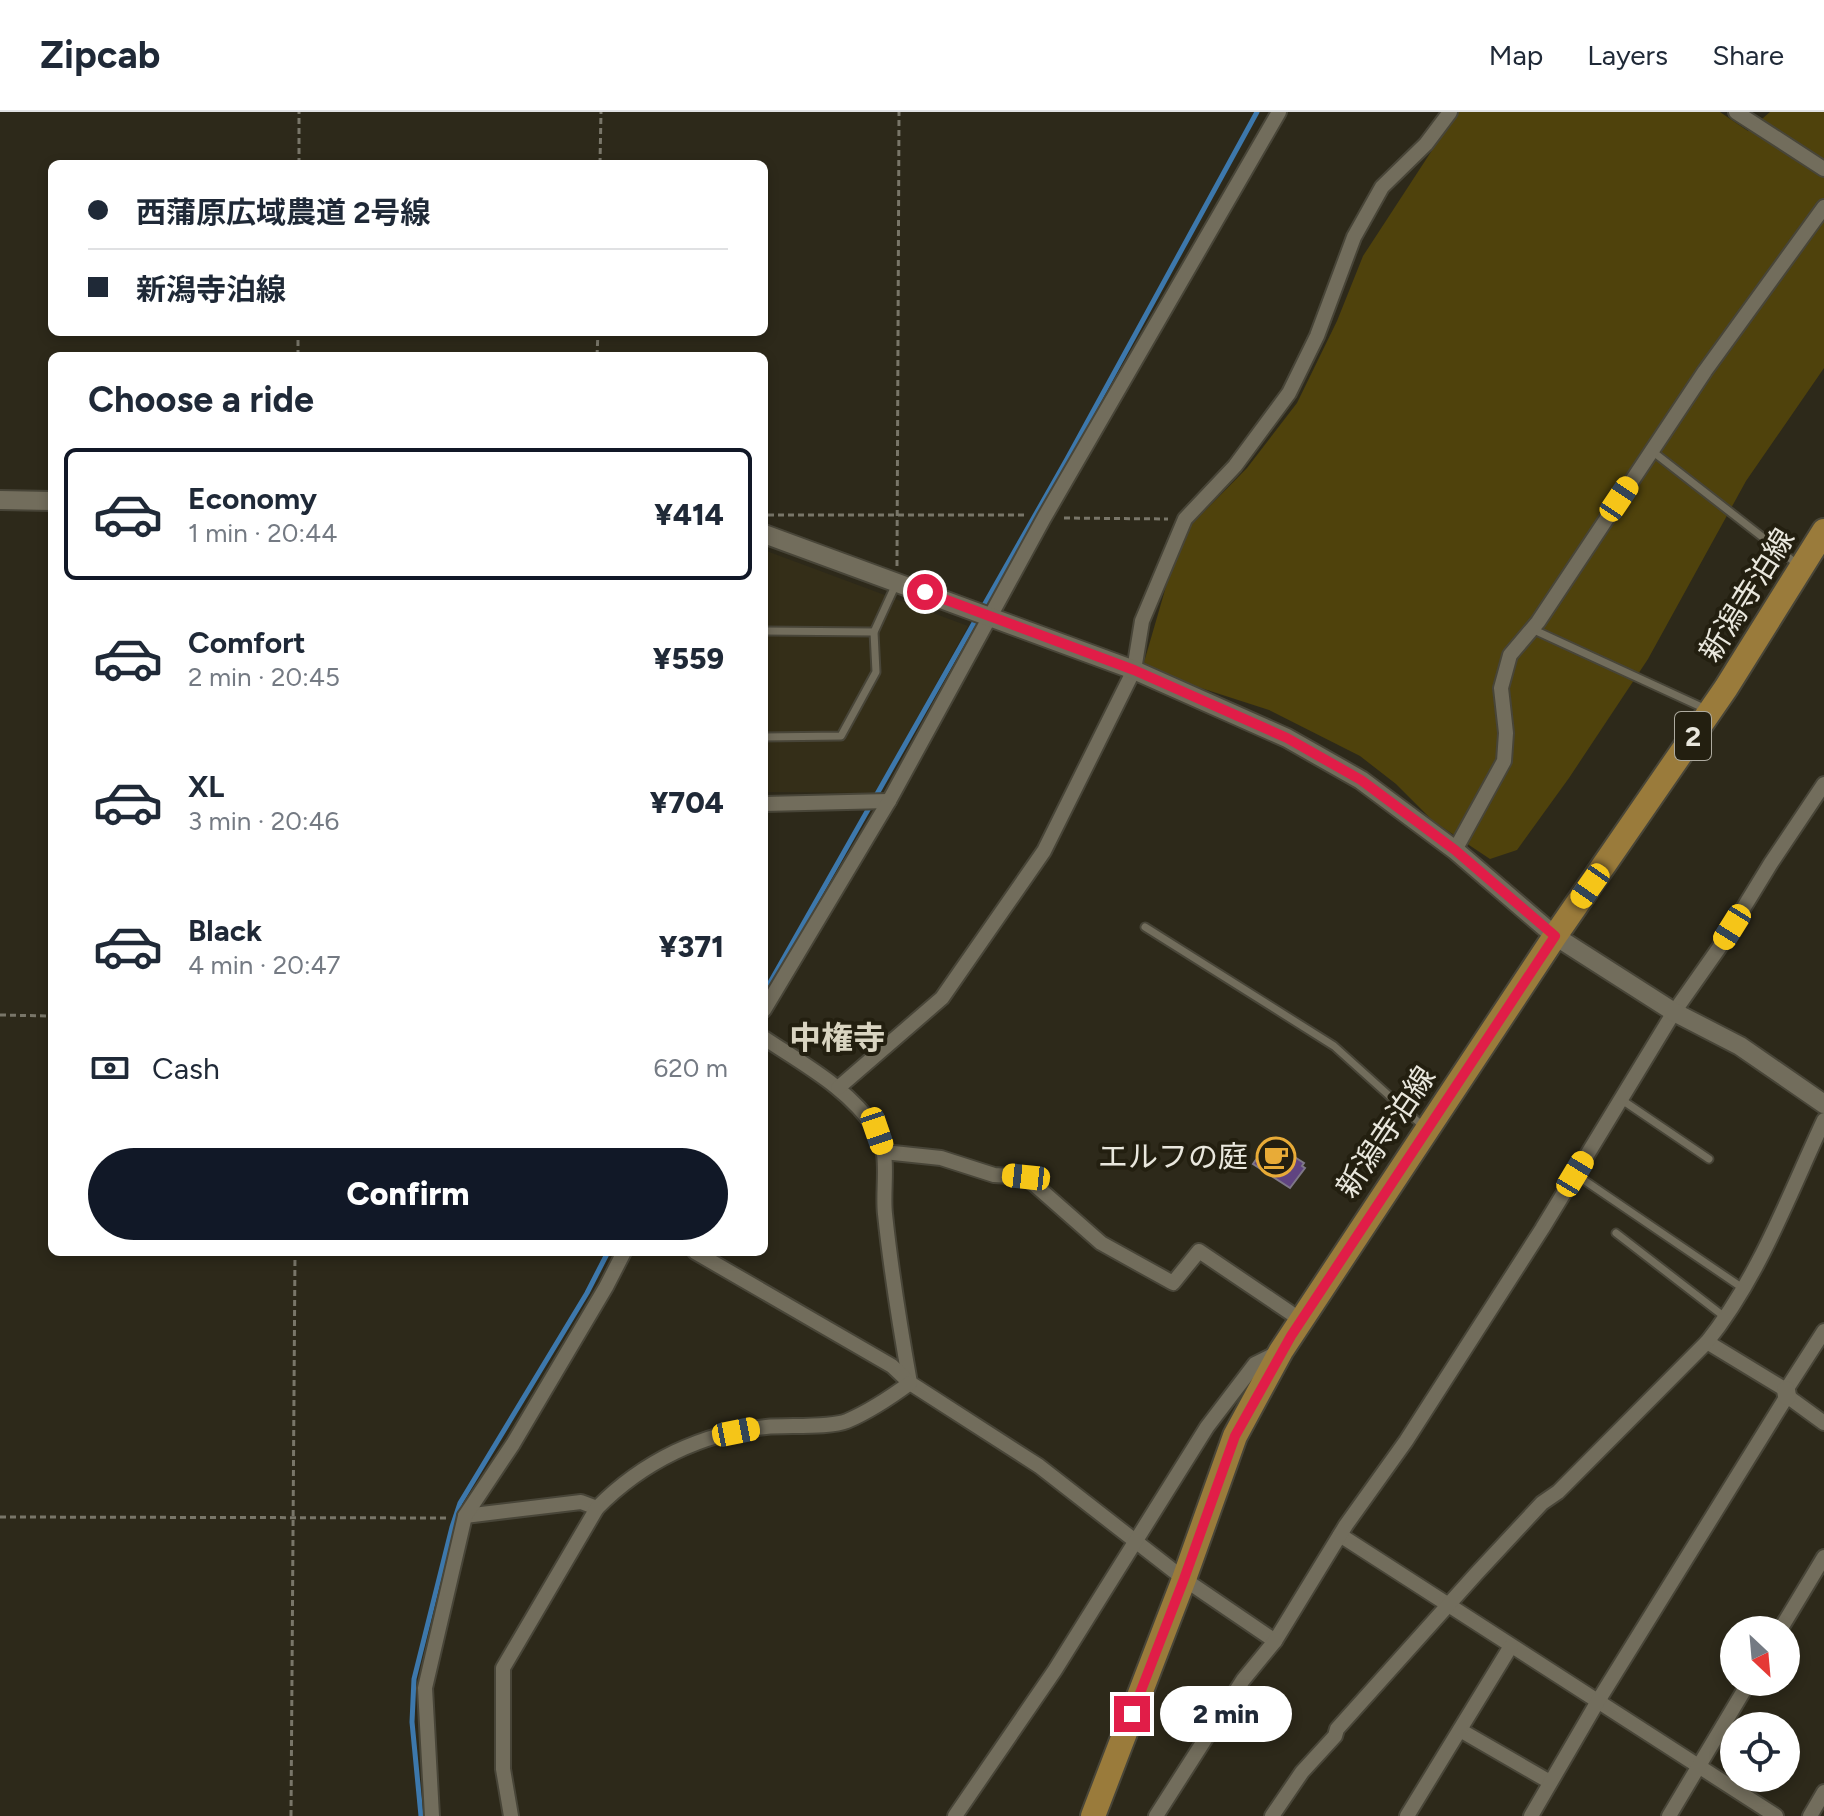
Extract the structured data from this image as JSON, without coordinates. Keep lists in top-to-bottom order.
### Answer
{
  "streets": {
    "main road": ["新潟寺泊線", "2"]
  },
  "districts": ["中権寺"],
  "places": {
    "cafe": ["エルフの庭"]
  },
  "north": "bottom right",
  "page": {
    "header": "Zipcab",
    "nav": ["Map", "Layers", "Share"],
    "banner": ["西蒲原広域農道 2号線", "新潟寺泊線"],
    "heading": "Choose a ride",
    "list": [
      {
        "name": "Economy",
        "note": "1 min · 20:44",
        "value": "¥414"
      },
      {
        "name": "Comfort",
        "note": "2 min · 20:45",
        "value": "¥559"
      },
      {
        "name": "XL",
        "note": "3 min · 20:46",
        "value": "¥704"
      },
      {
        "name": "Black",
        "note": "4 min · 20:47",
        "value": "¥371"
      }
    ],
    "pay": ["Cash", "620 m"],
    "buttons": "Confirm",
    "bubble": "2 min"
  }
}
